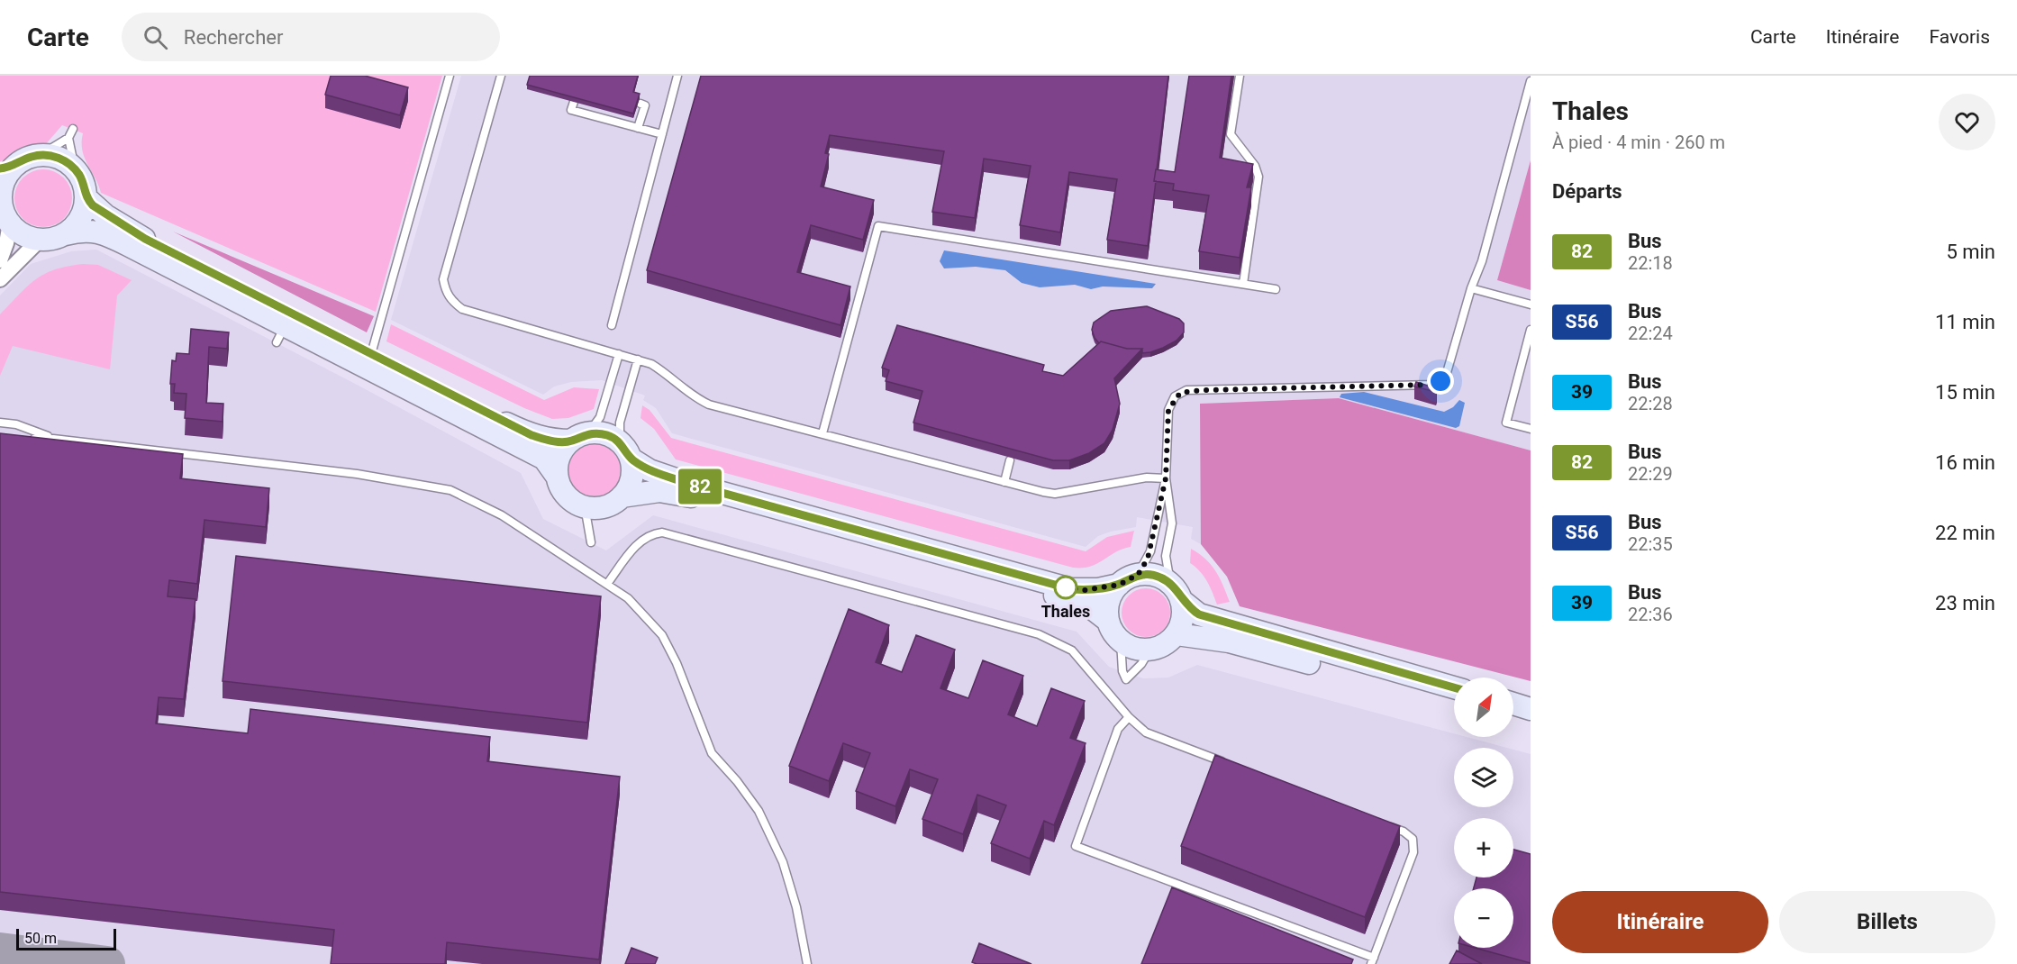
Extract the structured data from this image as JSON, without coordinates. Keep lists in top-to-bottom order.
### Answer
{
  "places": ["Thales"],
  "lines": ["bus line 82"],
  "scale_bar": "50 m",
  "north": "top right",
  "page": {
    "header": "Carte",
    "search": "Rechercher",
    "nav": ["Carte", "Itinéraire", "Favoris"],
    "on_map": "82",
    "heading": [
      ["Thales", "À pied · 4 min · 260 m"],
      "Départs"
    ],
    "list": [
      {
        "mark": "82",
        "name": "Bus",
        "note": "22:18",
        "value": "5 min"
      },
      {
        "mark": "S56",
        "name": "Bus",
        "note": "22:24",
        "value": "11 min"
      },
      {
        "mark": "39",
        "name": "Bus",
        "note": "22:28",
        "value": "15 min"
      },
      {
        "mark": "82",
        "name": "Bus",
        "note": "22:29",
        "value": "16 min"
      },
      {
        "mark": "S56",
        "name": "Bus",
        "note": "22:35",
        "value": "22 min"
      },
      {
        "mark": "39",
        "name": "Bus",
        "note": "22:36",
        "value": "23 min"
      }
    ],
    "map_buttons": ["+", "−"],
    "buttons": ["Itinéraire", "Billets"],
    "scale": "50 m"
  }
}
